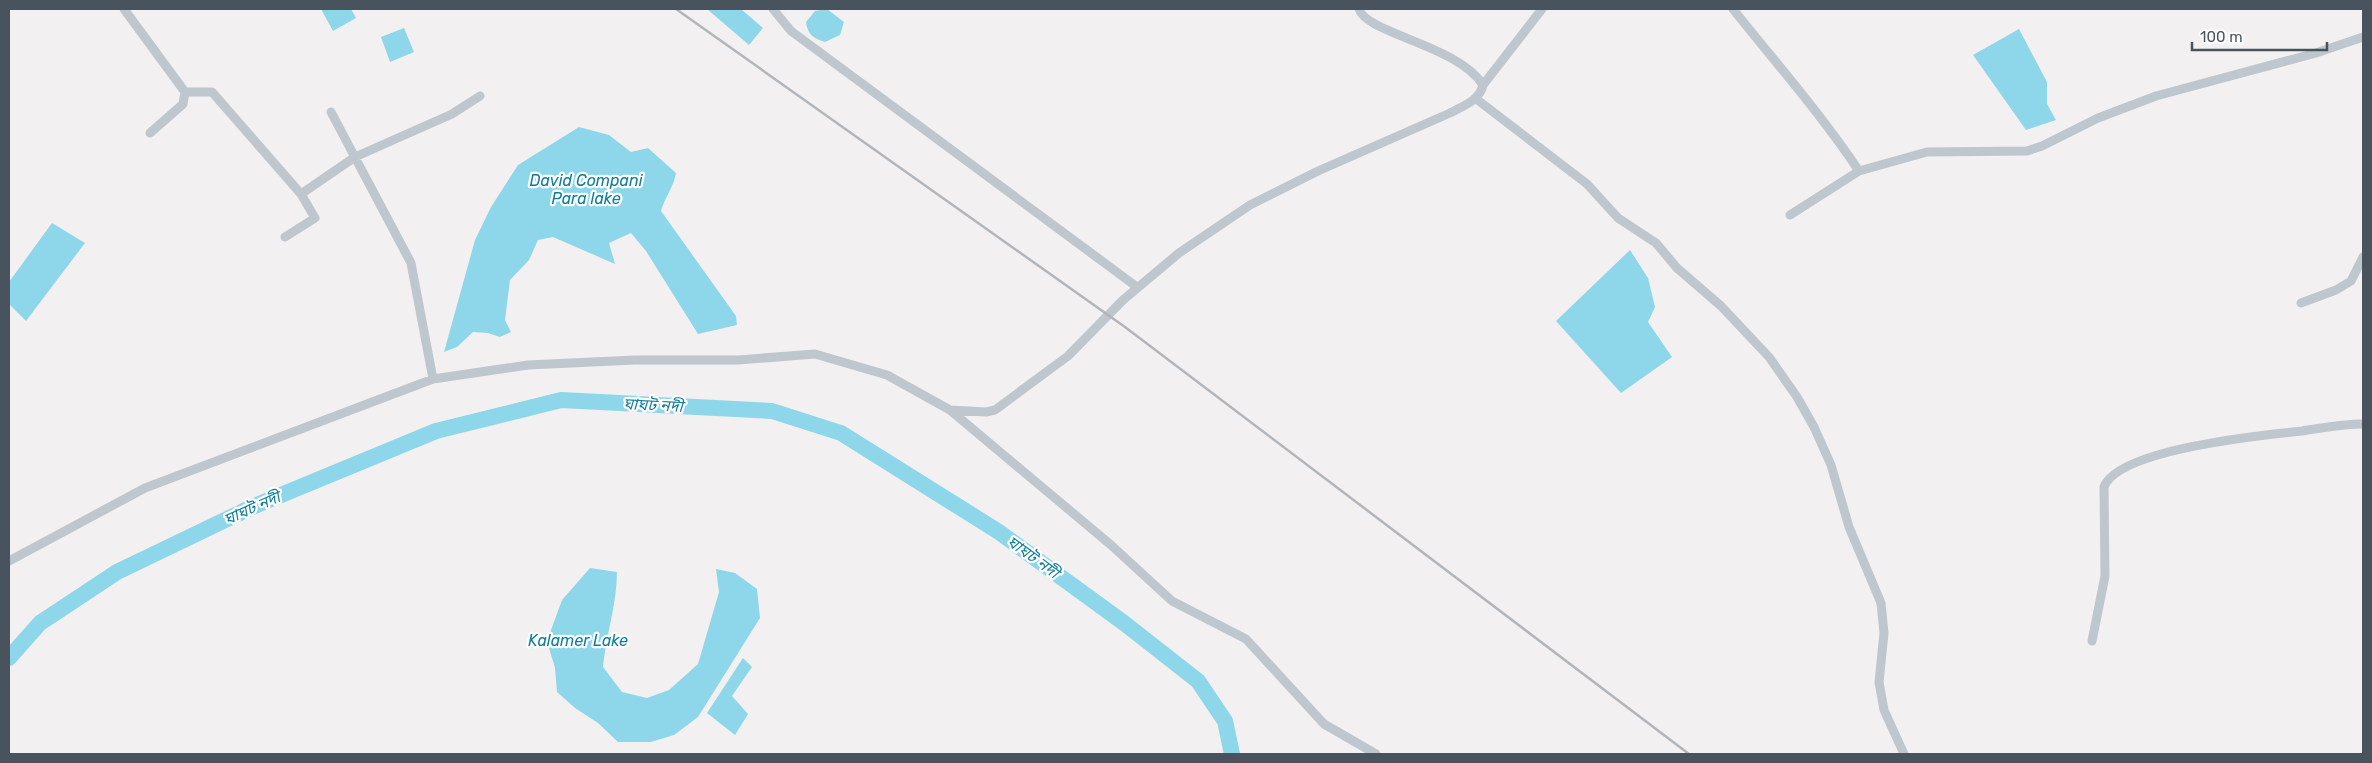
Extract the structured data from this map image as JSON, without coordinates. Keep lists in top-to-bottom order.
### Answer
{
  "water": ["David Compani Para lake", "ঘাঘট নদী", "Kalamer Lake"],
  "scale_bar": "100 m"
}
